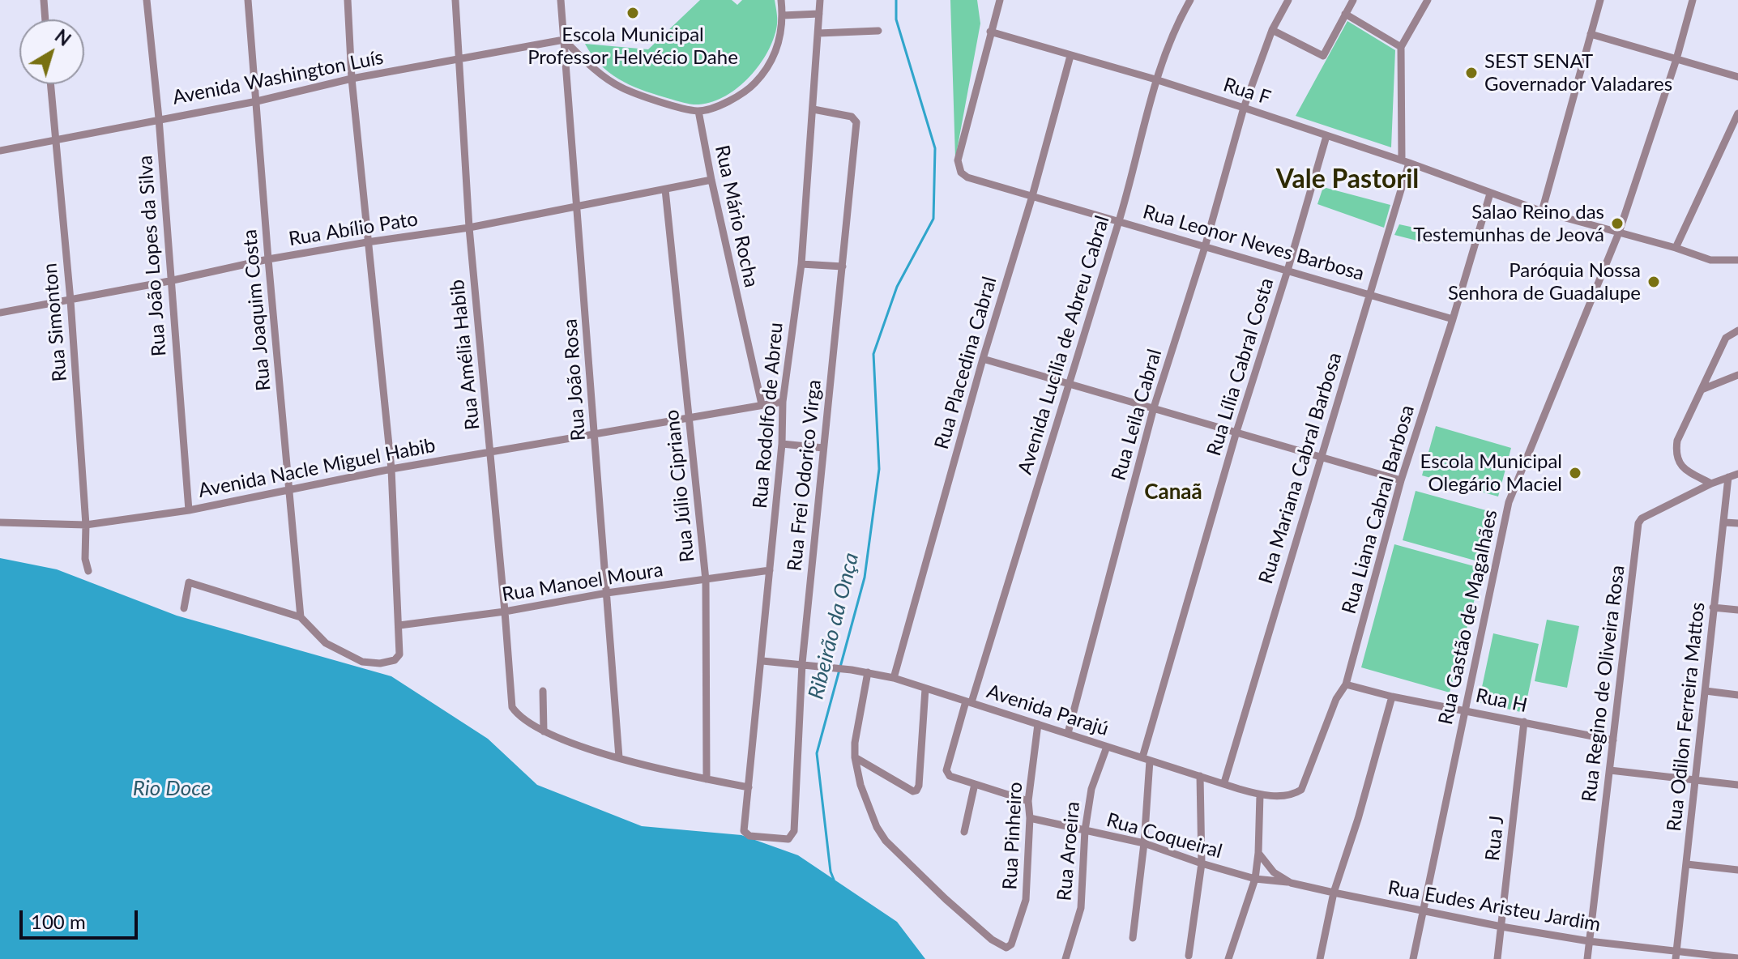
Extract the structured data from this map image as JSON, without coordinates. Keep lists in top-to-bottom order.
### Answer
{
  "streets": {
    "street": [
      "Avenida Washington Luís",
      "Rua F",
      "Rua Mário Rocha",
      "Rua Abílio Pato",
      "Rua Leonor Neves Barbosa",
      "Rua João Lopes da Silva",
      "Rua Joaquim Costa",
      "Rua Simonton",
      "Avenida Lucilia de Abreu Cabral",
      "Rua Amélia Habib",
      "Rua Placedina Cabral",
      "Rua Lília Cabral Costa",
      "Rua João Rosa",
      "Rua Leila Cabral",
      "Rua Rodolfo de Abreu",
      "Avenida Nacle Miguel Habib",
      "Rua Mariana Cabral Barbosa",
      "Rua Frei Odorico Virga",
      "Rua Júlio Cipriano",
      "Rua Liana Cabral Barbosa",
      "Rua Manoel Moura",
      "Rua Gastão de Magalhães",
      "Rua Regino de Oliveira Rosa",
      "Rua H",
      "Avenida Parajú",
      "Rua Odilon Ferreira Mattos",
      "Rua Pinheiro",
      "Rua Coqueiral",
      "Rua J",
      "Rua Aroeira",
      "Rua Eudes Aristeu Jardim"
    ]
  },
  "crossings": [
    ["Avenida Washington Luís", "Rua João Lopes da Silva"],
    ["Avenida Washington Luís", "Rua Joaquim Costa"],
    ["Avenida Washington Luís", "Rua Simonton"],
    ["Avenida Washington Luís", "Rua Amélia Habib"],
    ["Avenida Washington Luís", "Rua João Rosa"],
    ["Rua F", "Rua Leonor Neves Barbosa"],
    ["Rua F", "Avenida Lucilia de Abreu Cabral"],
    ["Rua F", "Rua Placedina Cabral"],
    ["Rua F", "Rua Lília Cabral Costa"],
    ["Rua F", "Rua Leila Cabral"],
    ["Rua F", "Rua Mariana Cabral Barbosa"],
    ["Rua F", "Rua Liana Cabral Barbosa"],
    ["Rua F", "Rua Gastão de Magalhães"],
    ["Rua Mário Rocha", "Rua Abílio Pato"],
    ["Rua Mário Rocha", "Avenida Nacle Miguel Habib"],
    ["Rua Abílio Pato", "Rua João Lopes da Silva"],
    ["Rua Abílio Pato", "Rua Joaquim Costa"],
    ["Rua Abílio Pato", "Rua Simonton"],
    ["Rua Abílio Pato", "Rua Amélia Habib"],
    ["Rua Abílio Pato", "Rua João Rosa"],
    ["Rua Abílio Pato", "Rua Júlio Cipriano"],
    ["Rua Leonor Neves Barbosa", "Avenida Lucilia de Abreu Cabral"],
    ["Rua Leonor Neves Barbosa", "Rua Placedina Cabral"],
    ["Rua Leonor Neves Barbosa", "Rua Lília Cabral Costa"],
    ["Rua Leonor Neves Barbosa", "Rua Leila Cabral"],
    ["Rua Leonor Neves Barbosa", "Rua Mariana Cabral Barbosa"],
    ["Rua Leonor Neves Barbosa", "Rua Liana Cabral Barbosa"],
    ["Rua João Lopes da Silva", "Avenida Nacle Miguel Habib"],
    ["Rua Joaquim Costa", "Avenida Nacle Miguel Habib"],
    ["Rua Simonton", "Avenida Nacle Miguel Habib"],
    ["Avenida Lucilia de Abreu Cabral", "Avenida Parajú"],
    ["Rua Amélia Habib", "Avenida Nacle Miguel Habib"],
    ["Rua Amélia Habib", "Rua Manoel Moura"],
    ["Rua Placedina Cabral", "Avenida Parajú"],
    ["Rua Lília Cabral Costa", "Avenida Parajú"],
    ["Rua Lília Cabral Costa", "Rua Coqueiral"],
    ["Rua João Rosa", "Avenida Nacle Miguel Habib"],
    ["Rua João Rosa", "Rua Manoel Moura"],
    ["Rua Leila Cabral", "Avenida Parajú"],
    ["Rua Rodolfo de Abreu", "Avenida Nacle Miguel Habib"],
    ["Rua Rodolfo de Abreu", "Rua Frei Odorico Virga"],
    ["Rua Rodolfo de Abreu", "Rua Manoel Moura"],
    ["Rua Rodolfo de Abreu", "Avenida Parajú"],
    ["Avenida Nacle Miguel Habib", "Rua Júlio Cipriano"],
    ["Rua Mariana Cabral Barbosa", "Avenida Parajú"],
    ["Rua Frei Odorico Virga", "Avenida Parajú"],
    ["Rua Júlio Cipriano", "Rua Manoel Moura"],
    ["Rua Liana Cabral Barbosa", "Rua H"],
    ["Rua Liana Cabral Barbosa", "Avenida Parajú"],
    ["Rua Gastão de Magalhães", "Rua H"],
    ["Rua Gastão de Magalhães", "Rua Eudes Aristeu Jardim"],
    ["Rua Regino de Oliveira Rosa", "Rua H"],
    ["Rua Regino de Oliveira Rosa", "Rua Odilon Ferreira Mattos"],
    ["Rua Regino de Oliveira Rosa", "Rua Eudes Aristeu Jardim"],
    ["Rua H", "Rua J"],
    ["Avenida Parajú", "Rua Pinheiro"],
    ["Avenida Parajú", "Rua Aroeira"],
    ["Rua Odilon Ferreira Mattos", "Rua Eudes Aristeu Jardim"],
    ["Rua Pinheiro", "Rua Coqueiral"],
    ["Rua Coqueiral", "Rua Aroeira"],
    ["Rua Coqueiral", "Rua Eudes Aristeu Jardim"],
    ["Rua J", "Rua Eudes Aristeu Jardim"]
  ],
  "districts": ["Vale Pastoril", "Canaã"],
  "water": ["Ribeirão da Onça", "Rio Doce"],
  "places": [
    "Escola Municipal Professor Helvécio Dahe",
    "SEST SENAT Governador Valadares",
    "Salao Reino das Testemunhas de Jeová",
    "Paróquia Nossa Senhora de Guadalupe",
    "Escola Municipal Olegário Maciel"
  ],
  "scale_bar": "100 m",
  "north": "top right"
}
